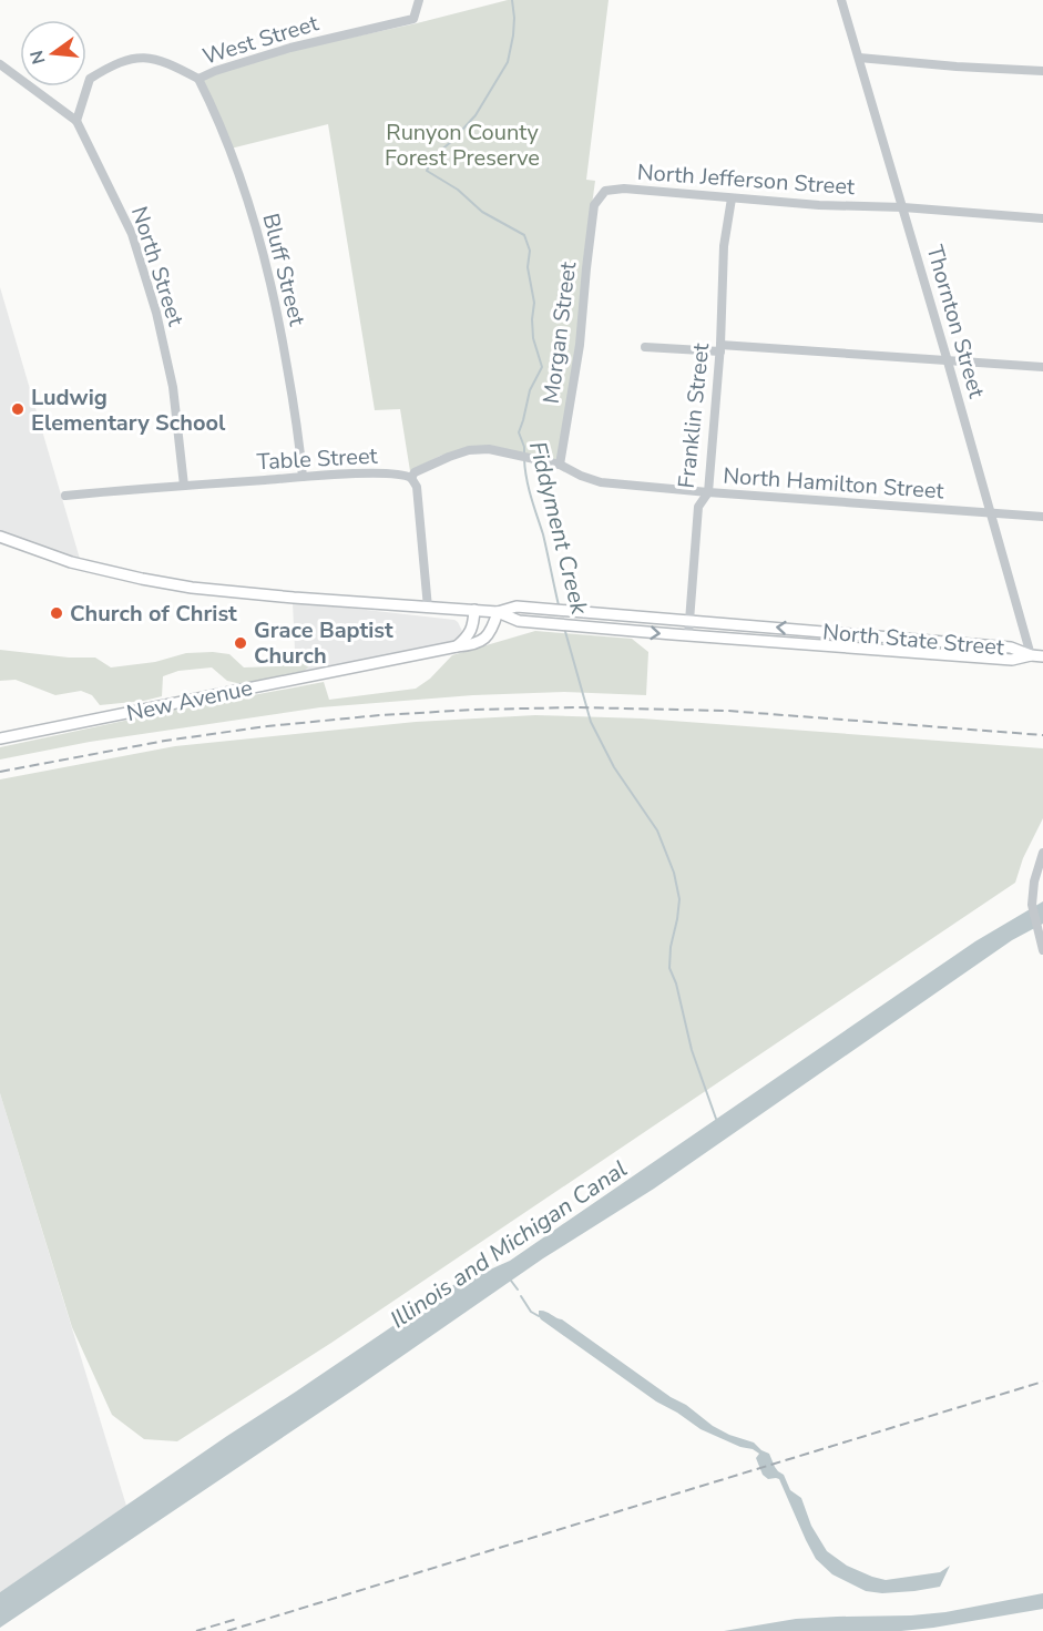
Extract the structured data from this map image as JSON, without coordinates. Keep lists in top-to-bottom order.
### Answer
{
  "streets": {
    "main road": ["North State Street", "New Avenue"],
    "street": [
      "West Street",
      "North Jefferson Street",
      "North Street",
      "Bluff Street",
      "Thornton Street",
      "Morgan Street",
      "Franklin Street",
      "Table Street",
      "North Hamilton Street"
    ]
  },
  "crossings": [
    ["West Street", "North Street"],
    ["West Street", "Bluff Street"],
    ["North Jefferson Street", "Thornton Street"],
    ["North Jefferson Street", "Morgan Street"],
    ["North Jefferson Street", "Franklin Street"],
    ["North Street", "Table Street"],
    ["Bluff Street", "Table Street"],
    ["Thornton Street", "North Hamilton Street"],
    ["Thornton Street", "North State Street"],
    ["Morgan Street", "North Hamilton Street"],
    ["Franklin Street", "North Hamilton Street"],
    ["Franklin Street", "North State Street"],
    ["North State Street", "New Avenue"]
  ],
  "water": ["Fiddyment Creek", "Illinois and Michigan Canal"],
  "parks": ["Runyon County Forest Preserve"],
  "places": ["Ludwig Elementary School", "Church of Christ", "Grace Baptist Church"],
  "north": "left"
}
